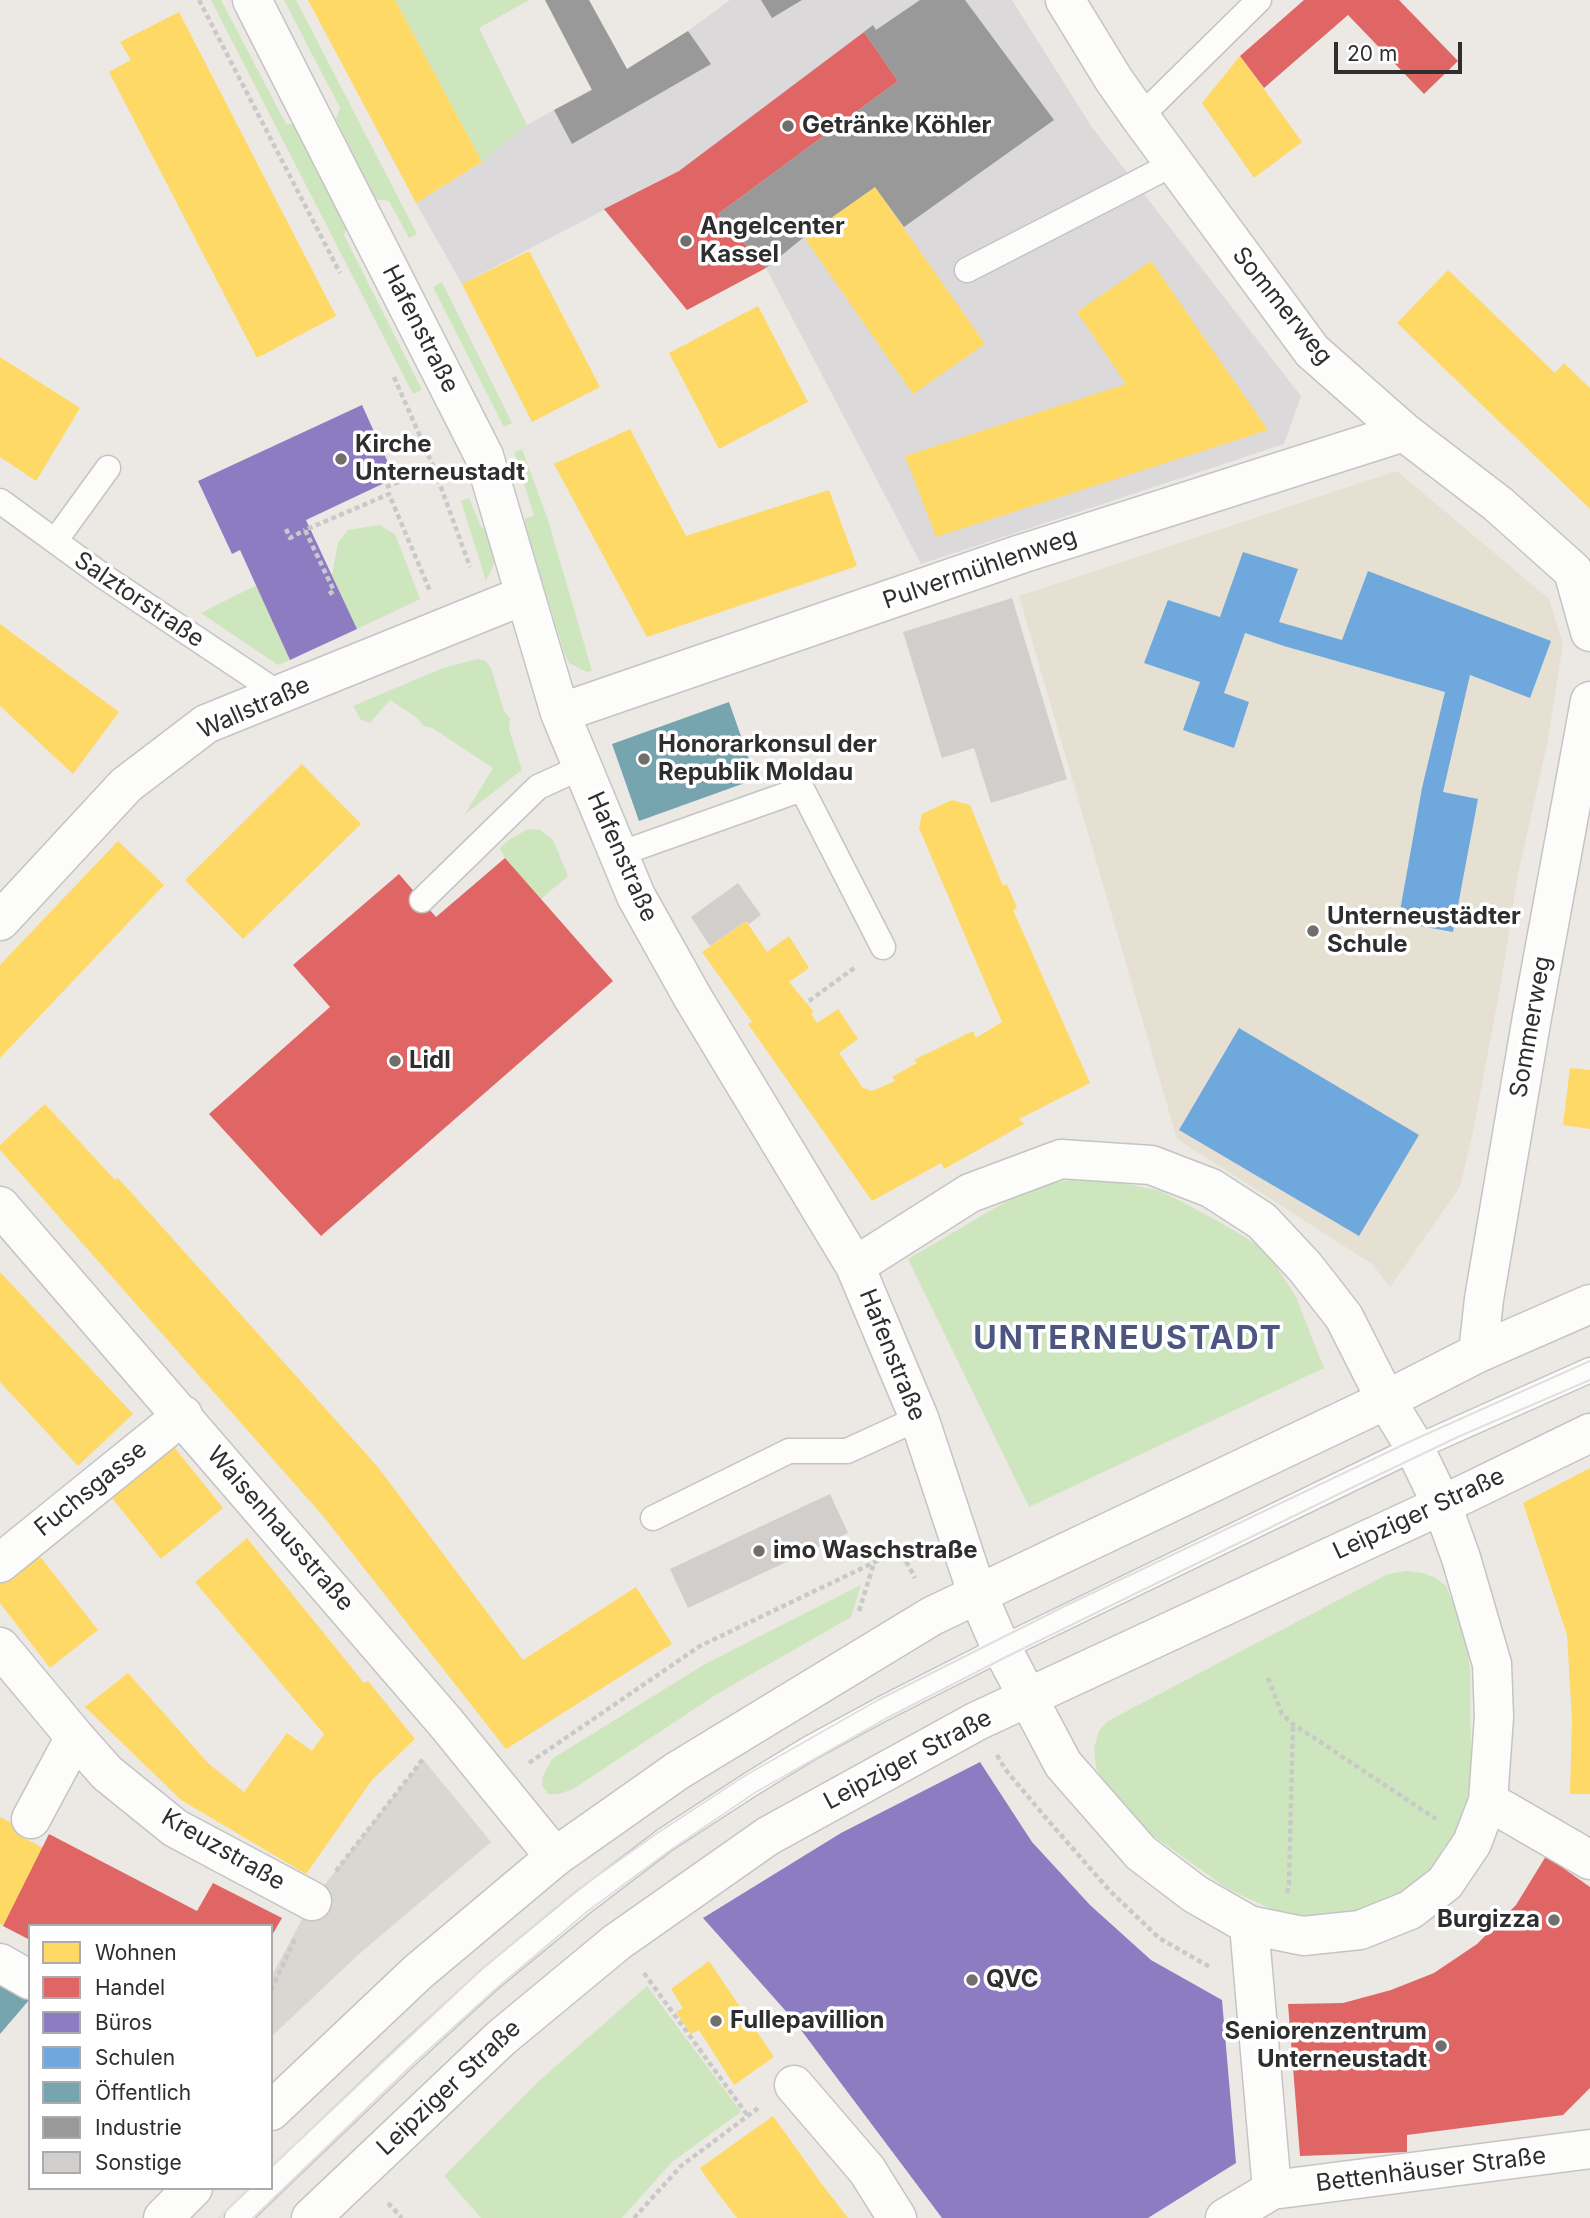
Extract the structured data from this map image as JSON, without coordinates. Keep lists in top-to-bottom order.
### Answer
{
  "streets": {
    "street": [
      "Sommerweg",
      "Hafenstraße",
      "Pulvermühlenweg",
      "Wallstraße",
      "Fuchsgasse",
      "Leipziger Straße",
      "Waisenhausstraße",
      "Kreuzstraße",
      "Bettenhäuser Straße"
    ],
    "lane": ["Salztorstraße"]
  },
  "crossings": [
    ["Sommerweg", "Pulvermühlenweg"],
    ["Hafenstraße", "Pulvermühlenweg"],
    ["Hafenstraße", "Wallstraße"],
    ["Hafenstraße", "Leipziger Straße"],
    ["Salztorstraße", "Wallstraße"],
    ["Fuchsgasse", "Waisenhausstraße"]
  ],
  "districts": ["UNTERNEUSTADT"],
  "places": [
    "Getränke Köhler",
    "Angelcenter Kassel",
    "Kirche Unterneustadt",
    "Honorarkonsul der Republik Moldau",
    "Unterneustädter Schule",
    "Lidl",
    "imo Waschstraße",
    "Burgizza",
    "QVC",
    "Fullepavillion",
    "Seniorenzentrum Unterneustadt"
  ],
  "legend": [
    "Wohnen",
    "Handel",
    "Büros",
    "Schulen",
    "Öffentlich",
    "Industrie",
    "Sonstige"
  ],
  "scale_bar": "20 m"
}
